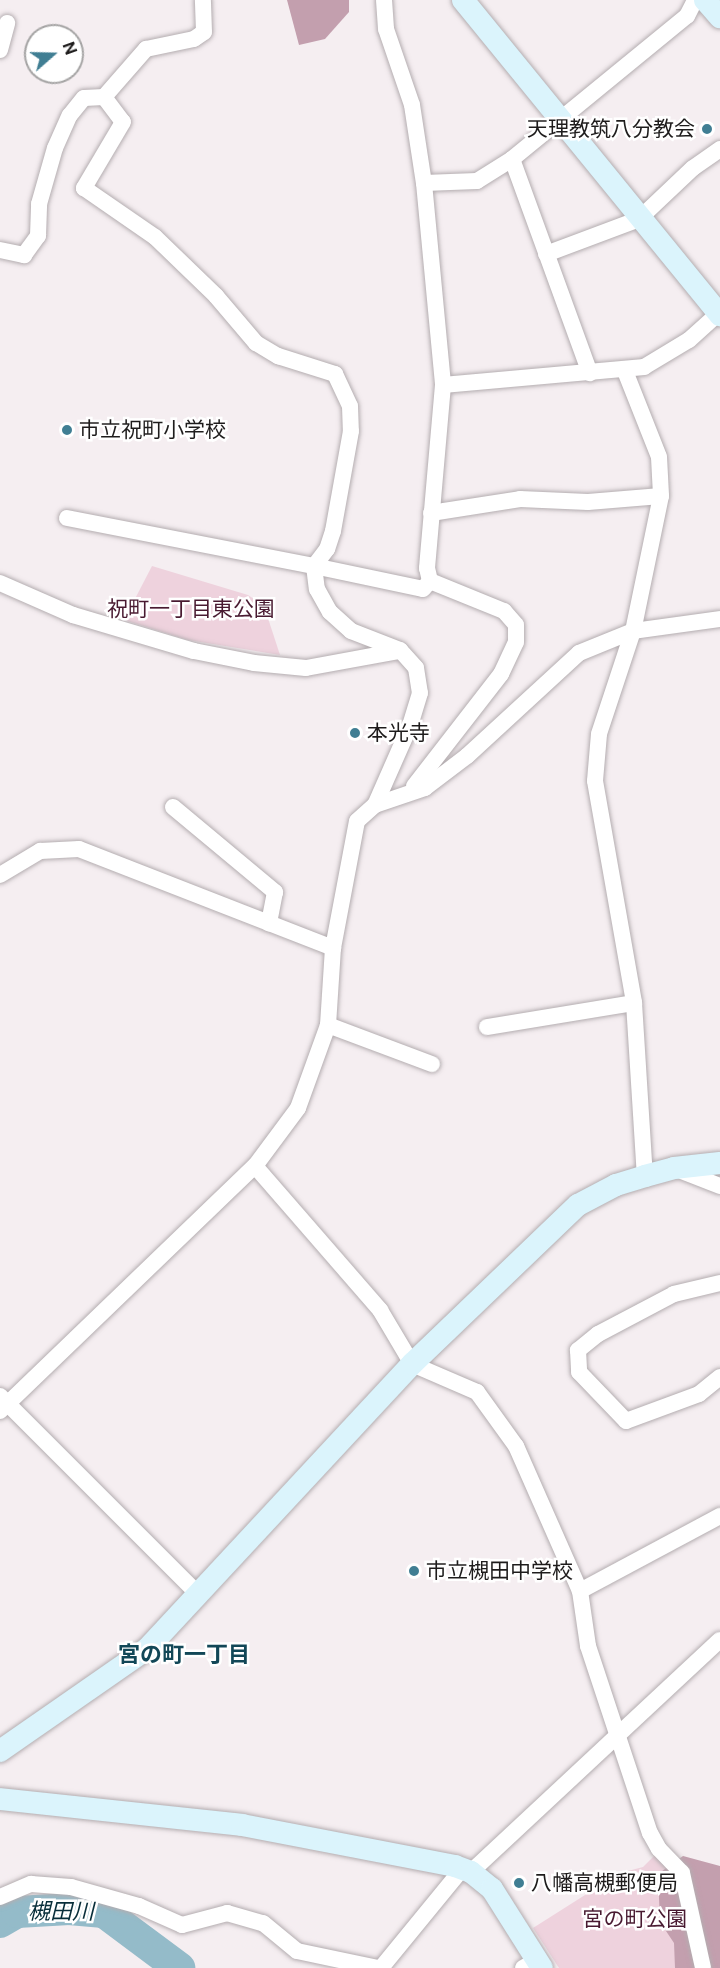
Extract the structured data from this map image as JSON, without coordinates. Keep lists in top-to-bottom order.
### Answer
{
  "districts": ["宮の町一丁目"],
  "water": ["槻田川"],
  "parks": ["祝町一丁目東公園", "宮の町公園"],
  "places": [
    "天理教筑八分教会",
    "市立祝町小学校",
    "本光寺",
    "市立槻田中学校",
    "八幡高槻郵便局"
  ],
  "north": "right"
}
